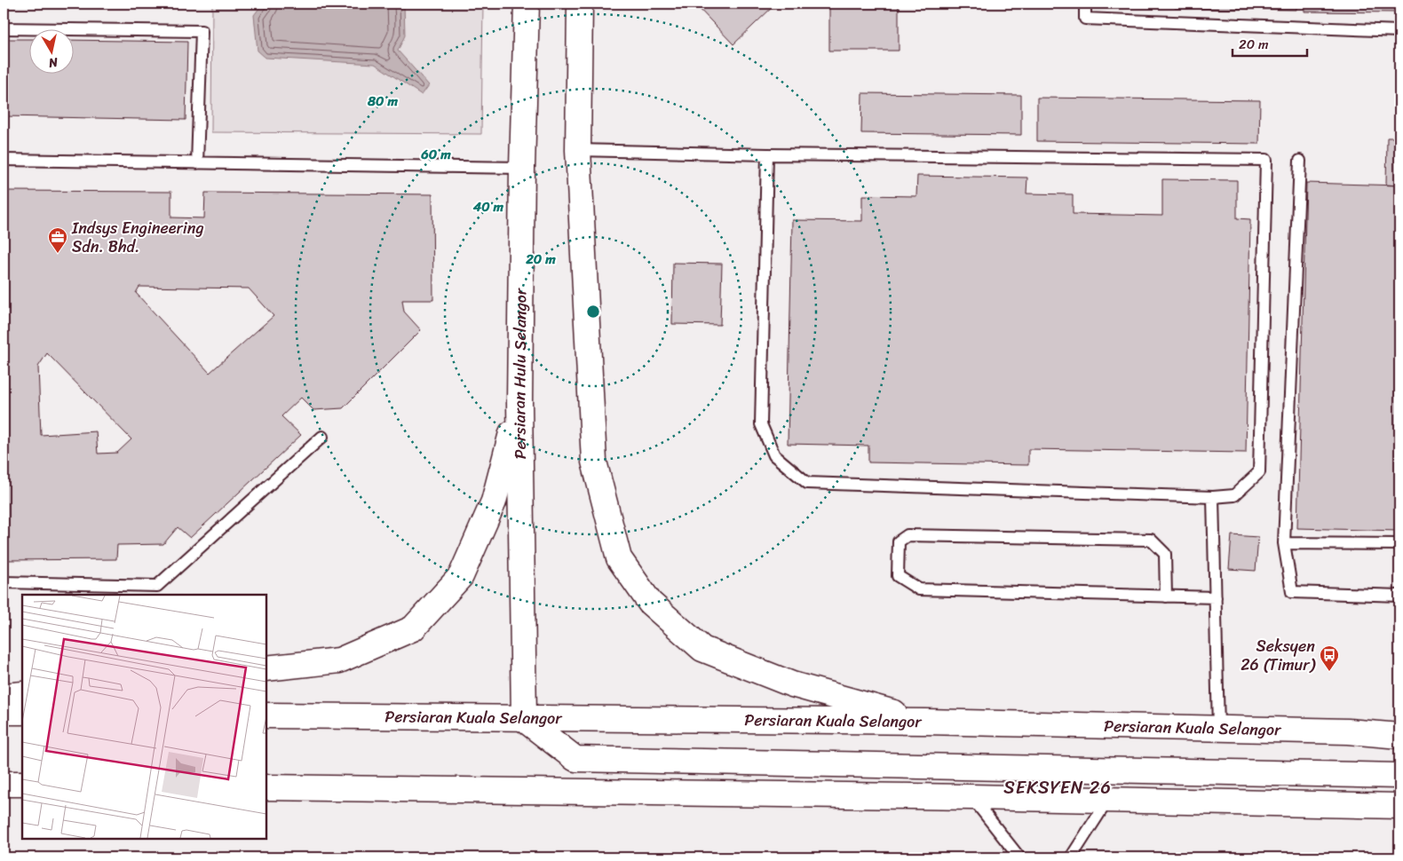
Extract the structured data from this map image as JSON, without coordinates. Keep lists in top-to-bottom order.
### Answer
{
  "streets": {
    "main road": ["Persiaran Hulu Selangor", "Persiaran Kuala Selangor"]
  },
  "crossings": [
    ["Persiaran Hulu Selangor", "Persiaran Kuala Selangor"]
  ],
  "districts": ["SEKSYEN 26"],
  "places": {
    "office": ["Indsys Engineering Sdn. Bhd."],
    "bus stop": ["Seksyen 26 (Timur)"]
  },
  "scale_bar": "20 m",
  "north": "bottom",
  "rings": [
    "80 m",
    "60 m",
    "40 m",
    "20 m"
  ]
}
